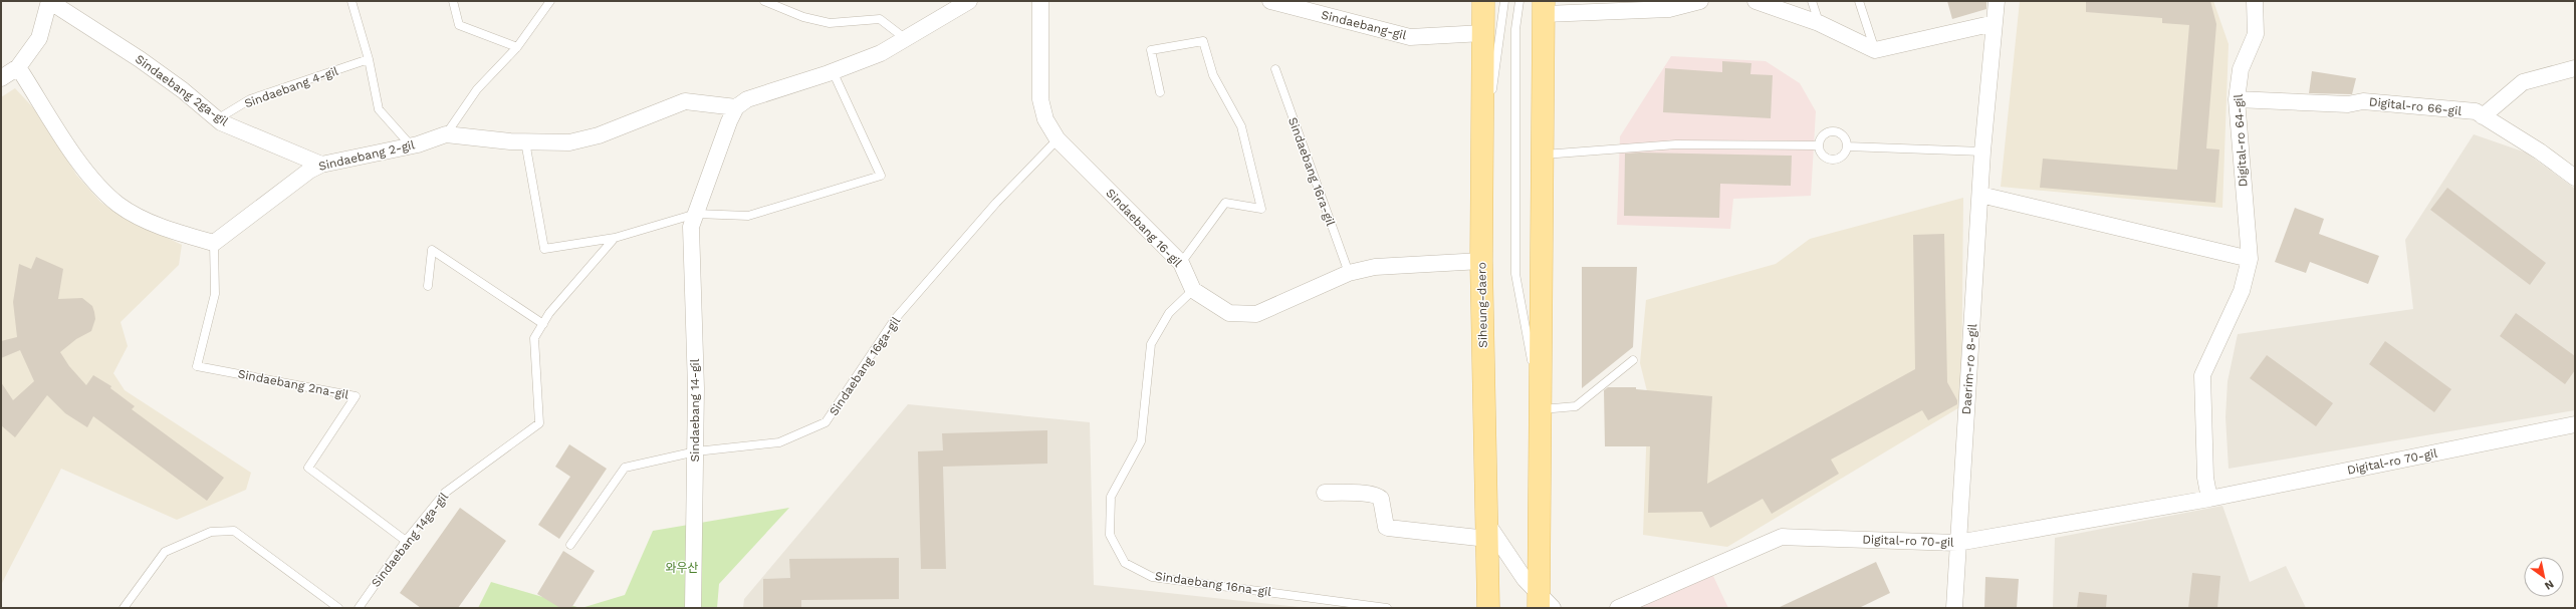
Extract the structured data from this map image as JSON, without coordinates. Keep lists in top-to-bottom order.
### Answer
{
  "streets": {
    "main road": ["Siheung-daero"],
    "street": [
      "Sindaebang-gil",
      "Sindaebang 2ga-gil",
      "Digital-ro 66-gil",
      "Digital-ro 64-gil",
      "Sindaebang 2-gil",
      "Sindaebang 16-gil",
      "Daerim-ro 8-gil",
      "Sindaebang 14-gil",
      "Digital-ro 70-gil"
    ],
    "lane": [
      "Sindaebang 4-gil",
      "Sindaebang 16ra-gil",
      "Sindaebang 16ga-gil",
      "Sindaebang 2na-gil",
      "Sindaebang 14ga-gil",
      "Sindaebang 16na-gil"
    ]
  },
  "crossings": [
    ["Sindaebang-gil", "Siheung-daero"],
    ["Sindaebang 4-gil", "Sindaebang 2ga-gil"],
    ["Sindaebang 2ga-gil", "Sindaebang 2-gil"],
    ["Digital-ro 66-gil", "Digital-ro 64-gil"],
    ["Sindaebang 2-gil", "Sindaebang 2na-gil"],
    ["Sindaebang 2-gil", "Sindaebang 14-gil"],
    ["Sindaebang 16-gil", "Sindaebang 16ga-gil"],
    ["Sindaebang 16-gil", "Sindaebang 16na-gil"],
    ["Sindaebang 16ga-gil", "Sindaebang 14-gil"],
    ["Daerim-ro 8-gil", "Digital-ro 70-gil"],
    ["Sindaebang 2na-gil", "Sindaebang 14ga-gil"]
  ],
  "parks": ["와우산"],
  "north": "bottom right"
}
